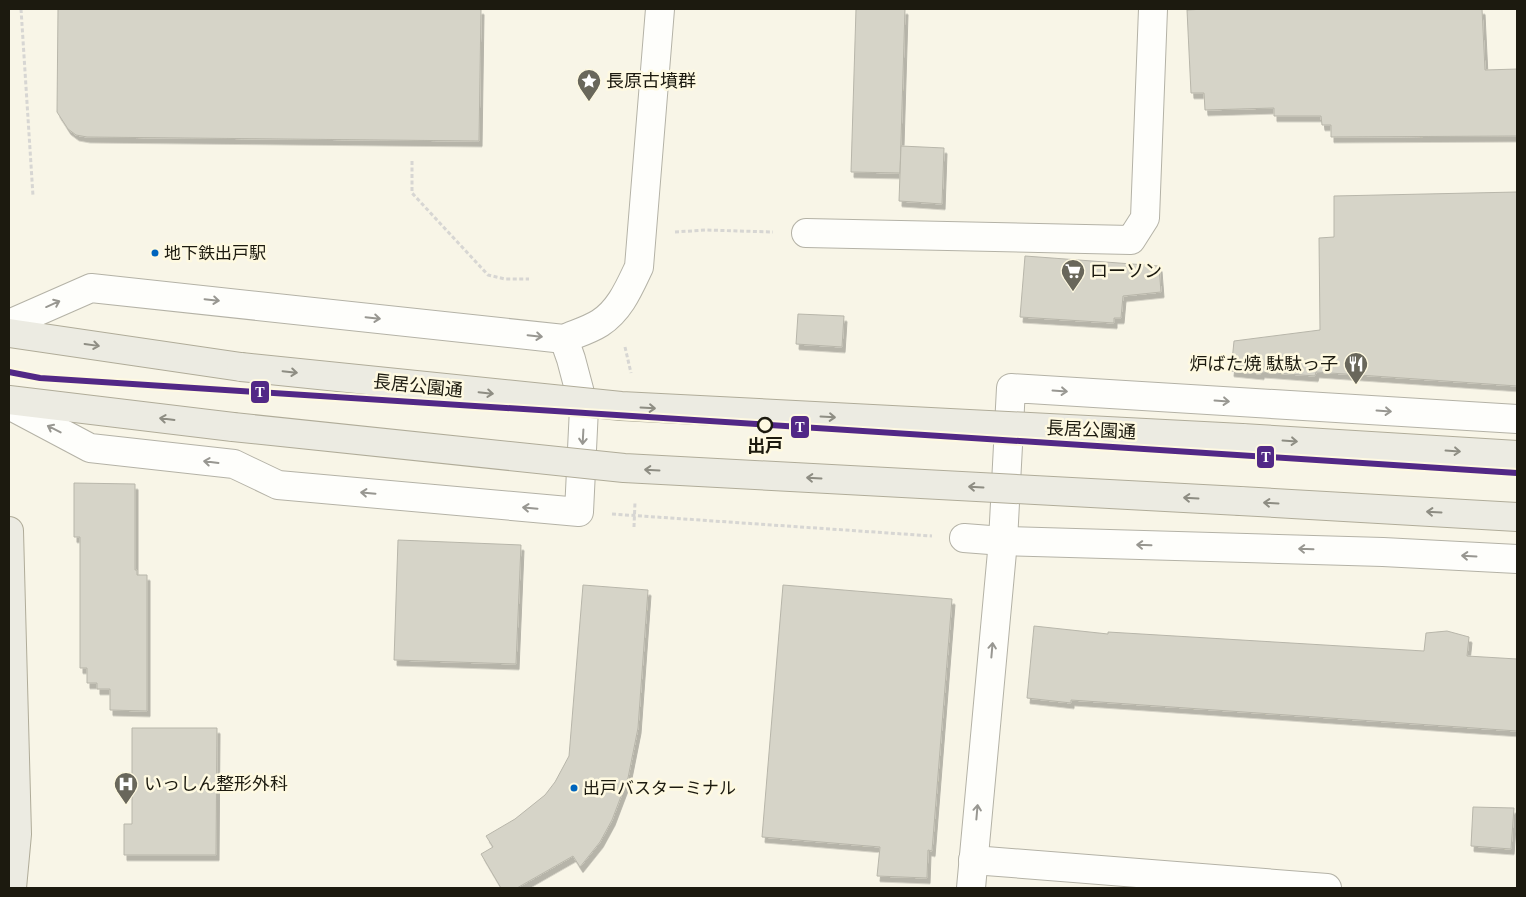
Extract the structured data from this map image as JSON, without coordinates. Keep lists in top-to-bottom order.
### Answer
{
  "streets": {
    "main road": ["長居公園通"]
  },
  "places": {
    "place": ["長原古墳群"],
    "other": ["地下鉄出戸駅", "出戸", "出戸バスターミナル"],
    "supermarket": ["ローソン"],
    "restaurant": ["炉ばた焼 駄駄っ子"],
    "hospital": ["いっしん整形外科"]
  },
  "lines": ["transit line T"]
}
